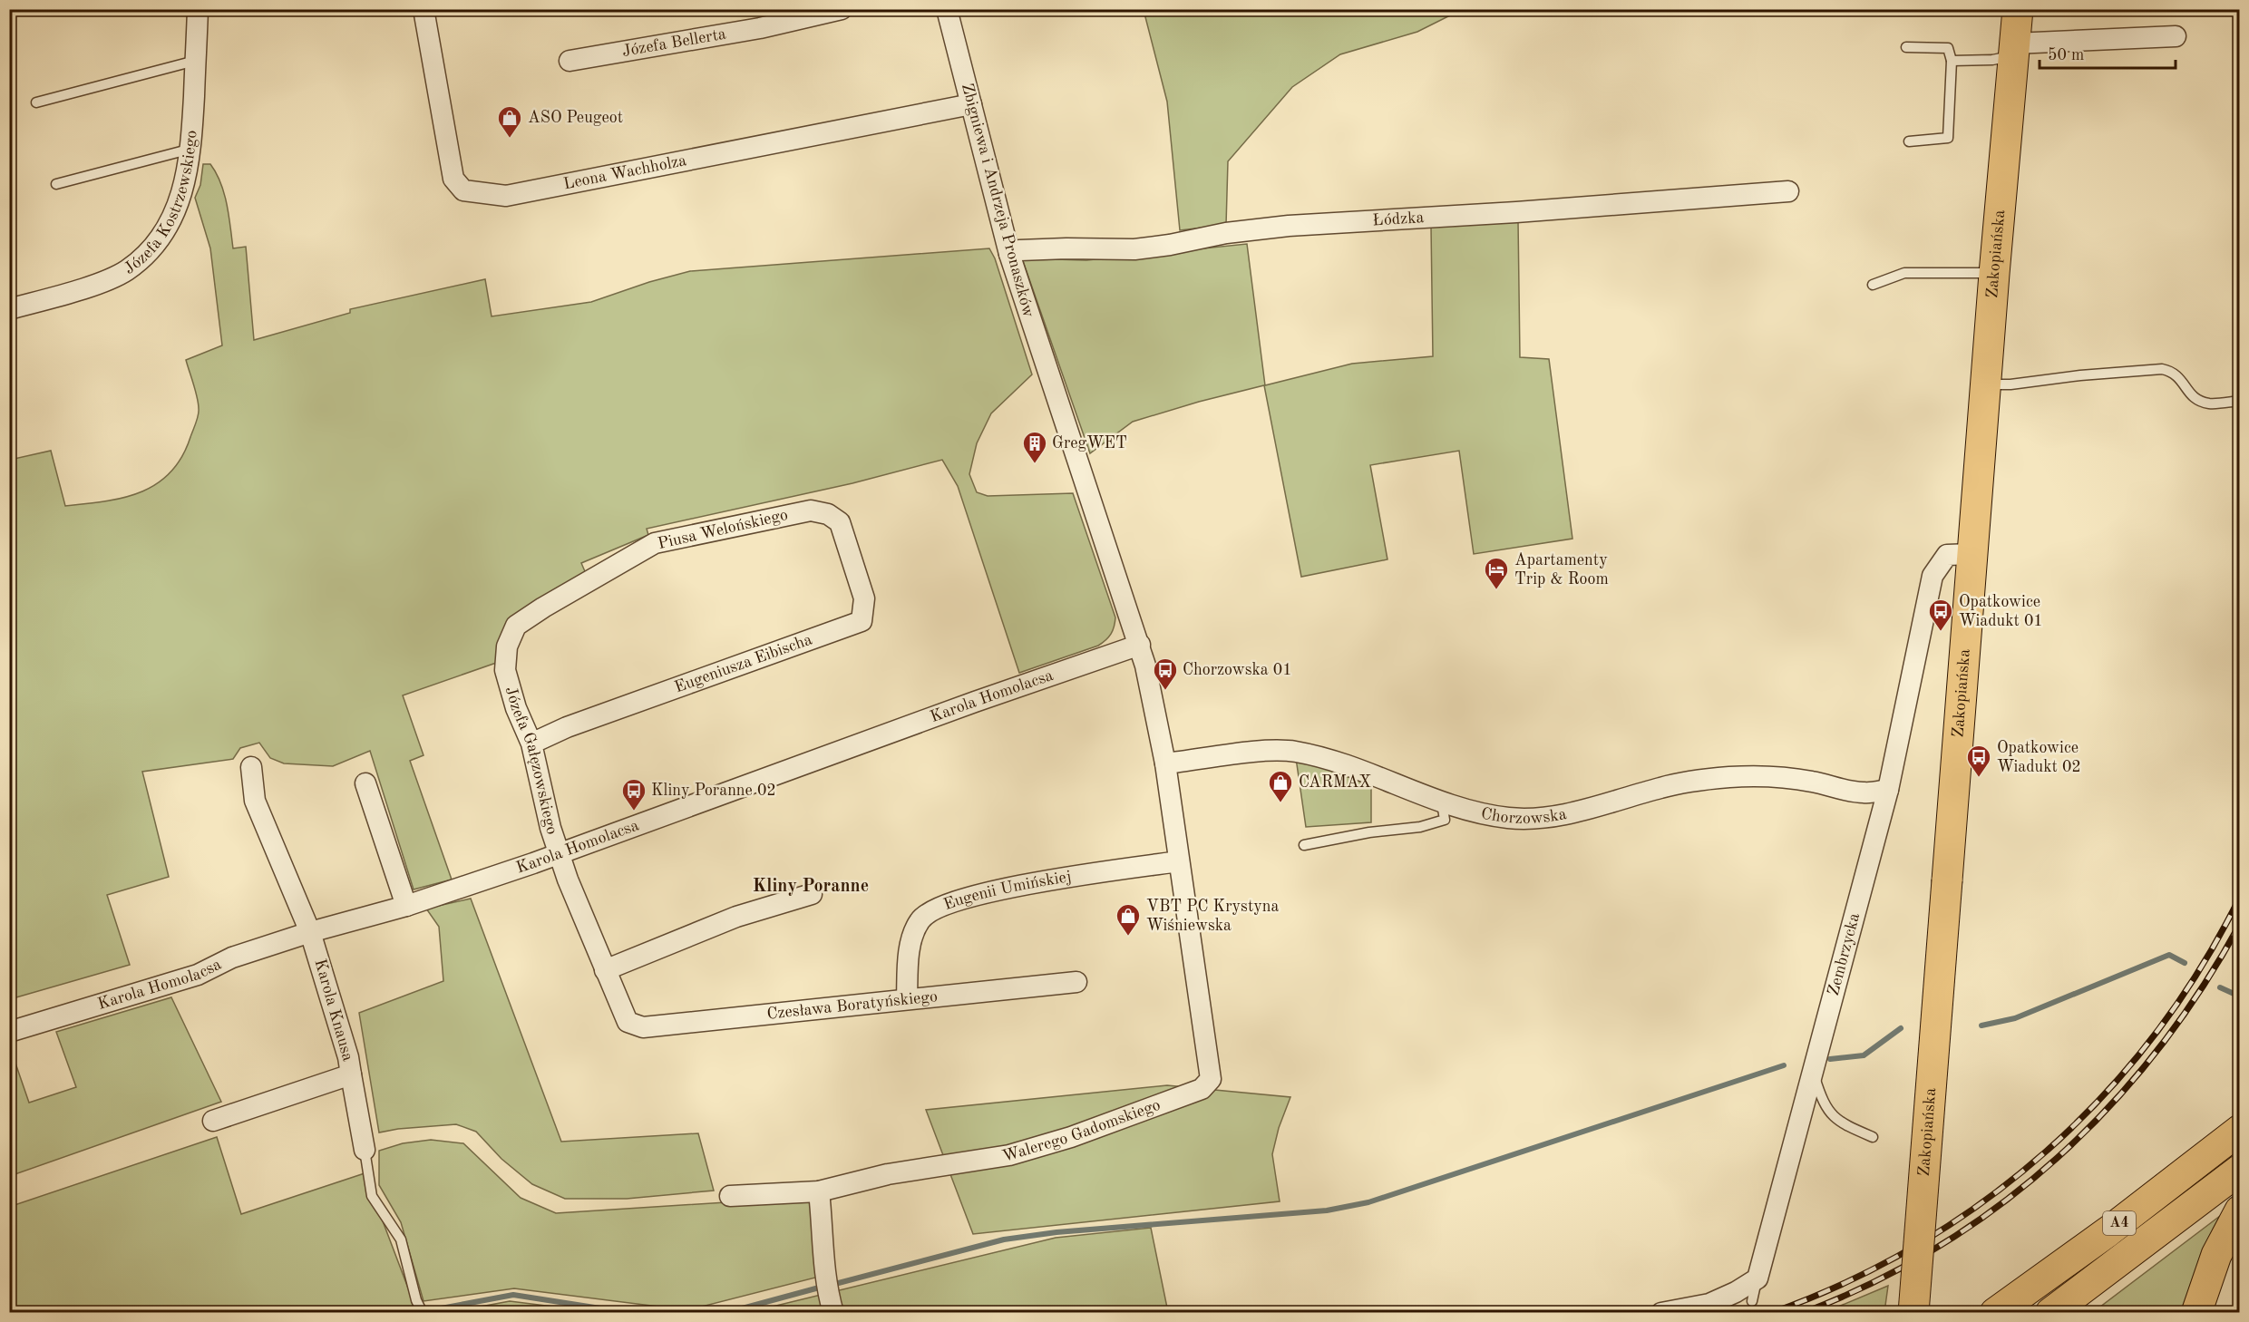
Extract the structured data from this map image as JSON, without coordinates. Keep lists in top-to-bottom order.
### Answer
{
  "streets": {
    "main road": ["Zakopiańska", "A4"],
    "street": [
      "Józefa Bellerta",
      "Leona Wachholza",
      "Józefa Kostrzewskiego",
      "Zbigniewa i Andrzeja Pronaszków",
      "Łódzka",
      "Piusa Welońskiego",
      "Eugeniusza Eibischa",
      "Karola Homolacsa",
      "Józefa Gałęzowskiego",
      "Chorzowska",
      "Eugenii Umińskiej",
      "Zembrzycka",
      "Czesława Boratyńskiego",
      "Karola Knausa",
      "Walerego Gadomskiego"
    ]
  },
  "crossings": [
    ["Leona Wachholza", "Zbigniewa i Andrzeja Pronaszków"],
    ["Zbigniewa i Andrzeja Pronaszków", "Łódzka"],
    ["Zbigniewa i Andrzeja Pronaszków", "Karola Homolacsa"],
    ["Zbigniewa i Andrzeja Pronaszków", "Chorzowska"],
    ["Zbigniewa i Andrzeja Pronaszków", "Eugenii Umińskiej"],
    ["Zbigniewa i Andrzeja Pronaszków", "Walerego Gadomskiego"],
    ["Zakopiańska", "Zembrzycka"],
    ["Piusa Welońskiego", "Eugeniusza Eibischa"],
    ["Piusa Welońskiego", "Józefa Gałęzowskiego"],
    ["Eugeniusza Eibischa", "Józefa Gałęzowskiego"],
    ["Karola Homolacsa", "Józefa Gałęzowskiego"],
    ["Karola Homolacsa", "Karola Knausa"],
    ["Józefa Gałęzowskiego", "Czesława Boratyńskiego"],
    ["Chorzowska", "Zembrzycka"],
    ["Eugenii Umińskiej", "Czesława Boratyńskiego"],
    ["Eugenii Umińskiej", "Walerego Gadomskiego"]
  ],
  "districts": ["Kliny Poranne"],
  "places": {
    "shop": ["ASO Peugeot", "CARMAX", "VBT PC Krystyna Wiśniewska"],
    "building": ["GregWET"],
    "hotel": ["Apartamenty Trip & Room"],
    "bus stop": [
      "Opatkowice Wiadukt 01",
      "Chorzowska 01",
      "Opatkowice Wiadukt 02",
      "Kliny Poranne 02"
    ]
  },
  "scale_bar": "50 m"
}
